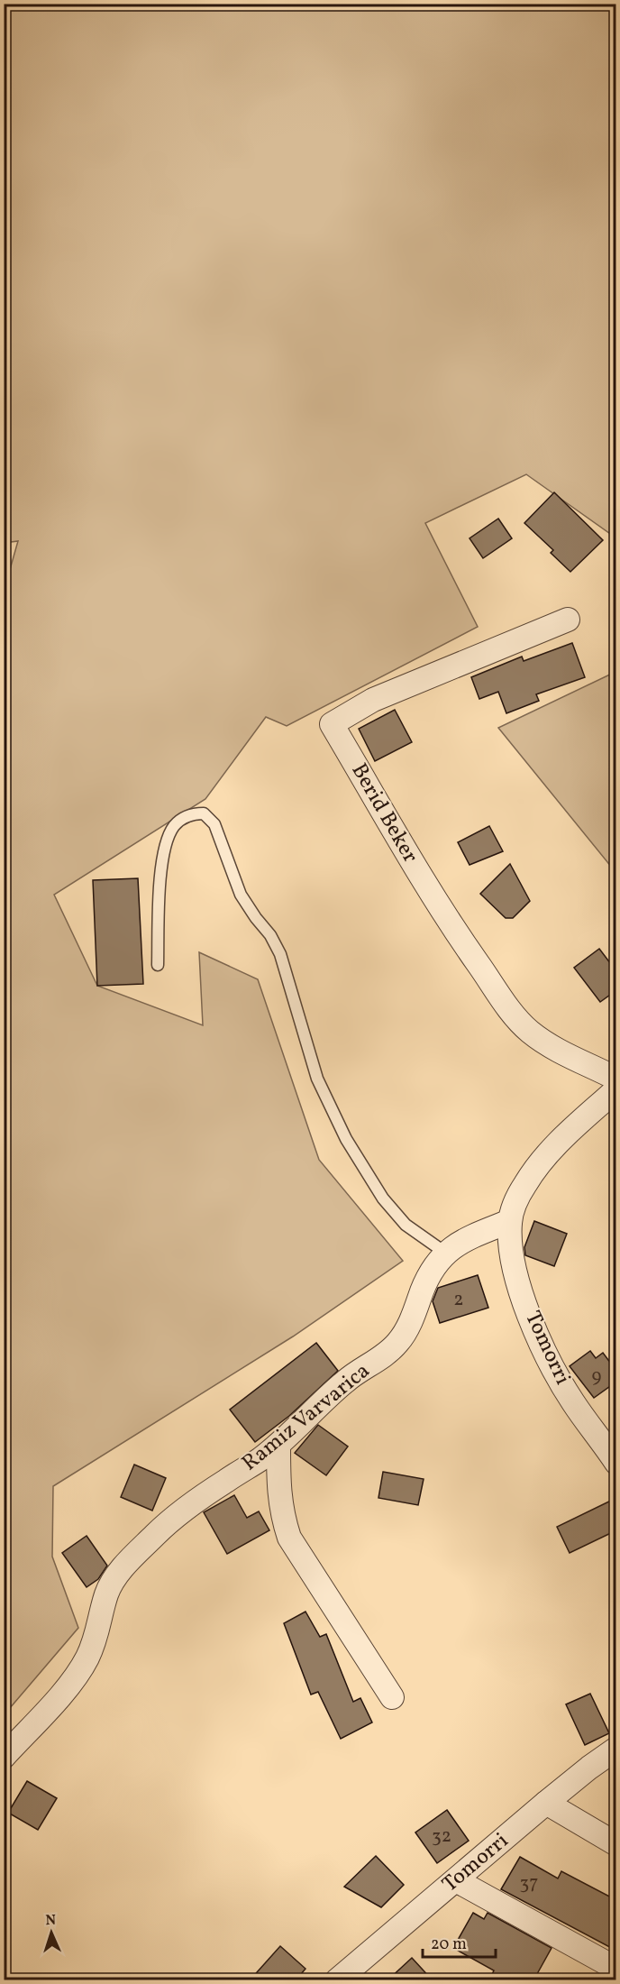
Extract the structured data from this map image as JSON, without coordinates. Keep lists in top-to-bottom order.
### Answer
{
  "streets": {
    "street": ["Berid Beker", "Tomorri", "Ramiz Varvarica"]
  },
  "crossings": [
    ["Tomorri", "Ramiz Varvarica"]
  ],
  "house_numbers": [
    "2",
    "9",
    "32",
    "37"
  ],
  "scale_bar": "20 m",
  "north": "top"
}
